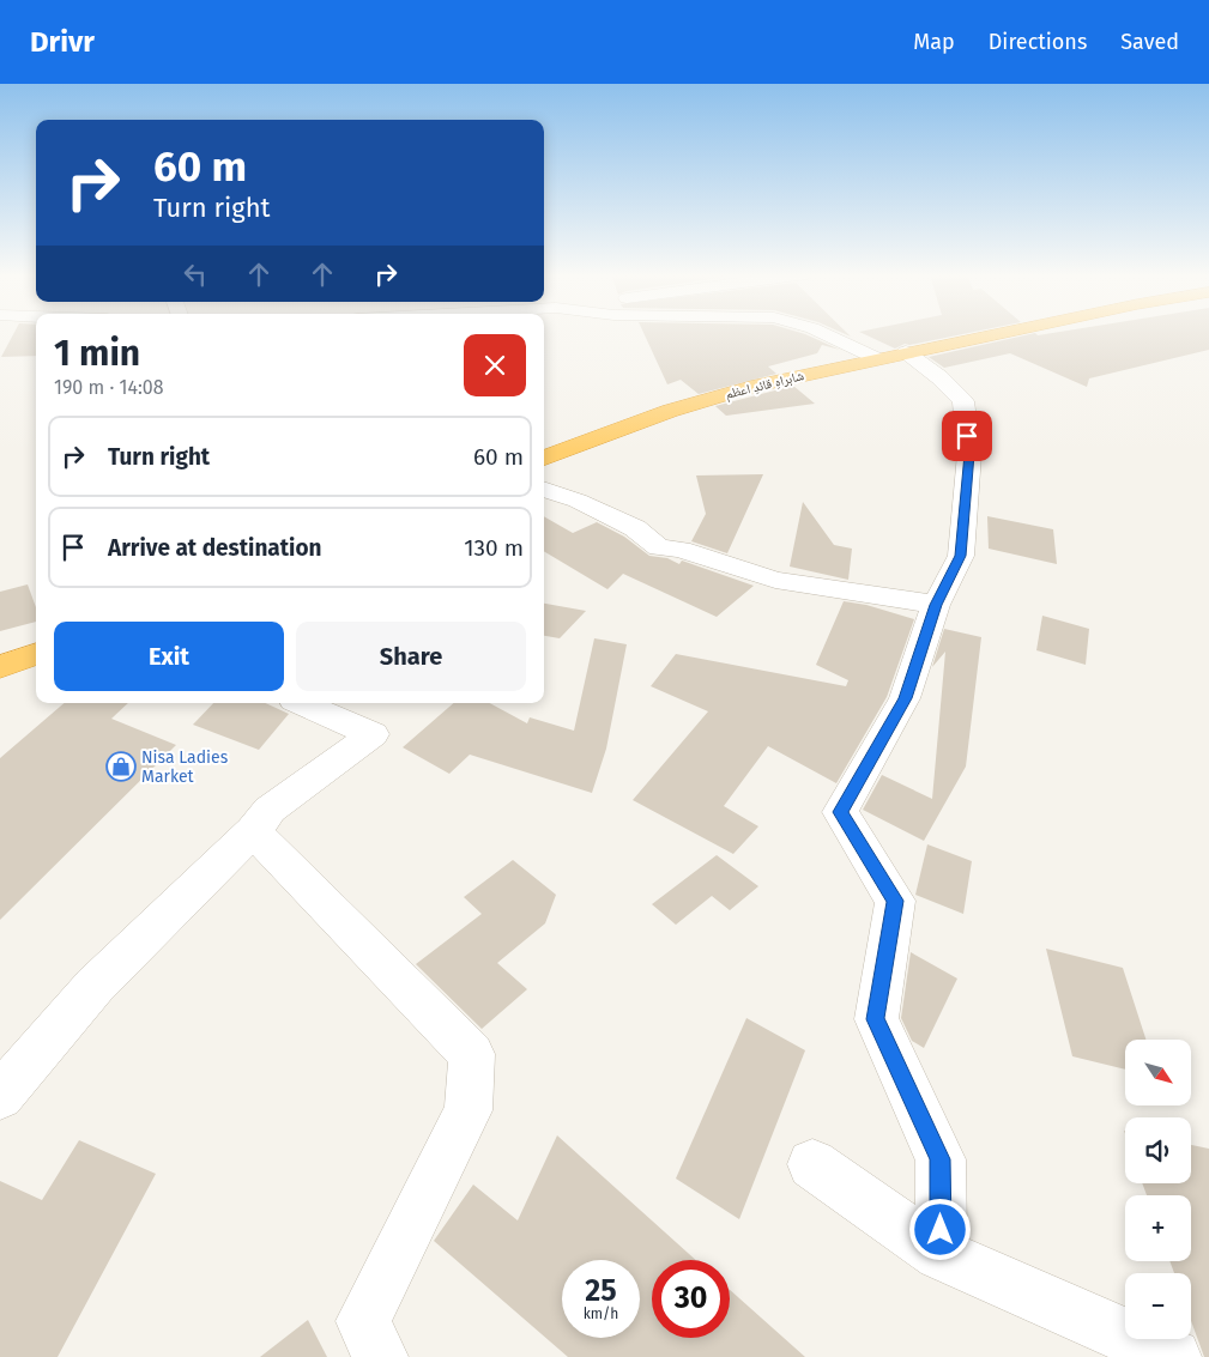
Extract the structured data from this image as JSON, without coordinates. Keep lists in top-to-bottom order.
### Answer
{
  "streets": {
    "highway": ["شاہراہِ قائدِ اعظم"]
  },
  "places": {
    "shop": ["Nisa Ladies Market"]
  },
  "north": "bottom right",
  "page": {
    "header": "Drivr",
    "nav": ["Map", "Directions", "Saved"],
    "turn": ["60 m", "Turn right"],
    "heading": ["1 min", "190 m · 14:08"],
    "list": [
      {
        "name": "Turn right",
        "value": "60 m"
      },
      {
        "name": "Arrive at destination",
        "value": "130 m"
      }
    ],
    "buttons": ["Exit", "Share"],
    "map_buttons": ["+", "−"],
    "speed": "25 km/h",
    "limit": "30"
  }
}
